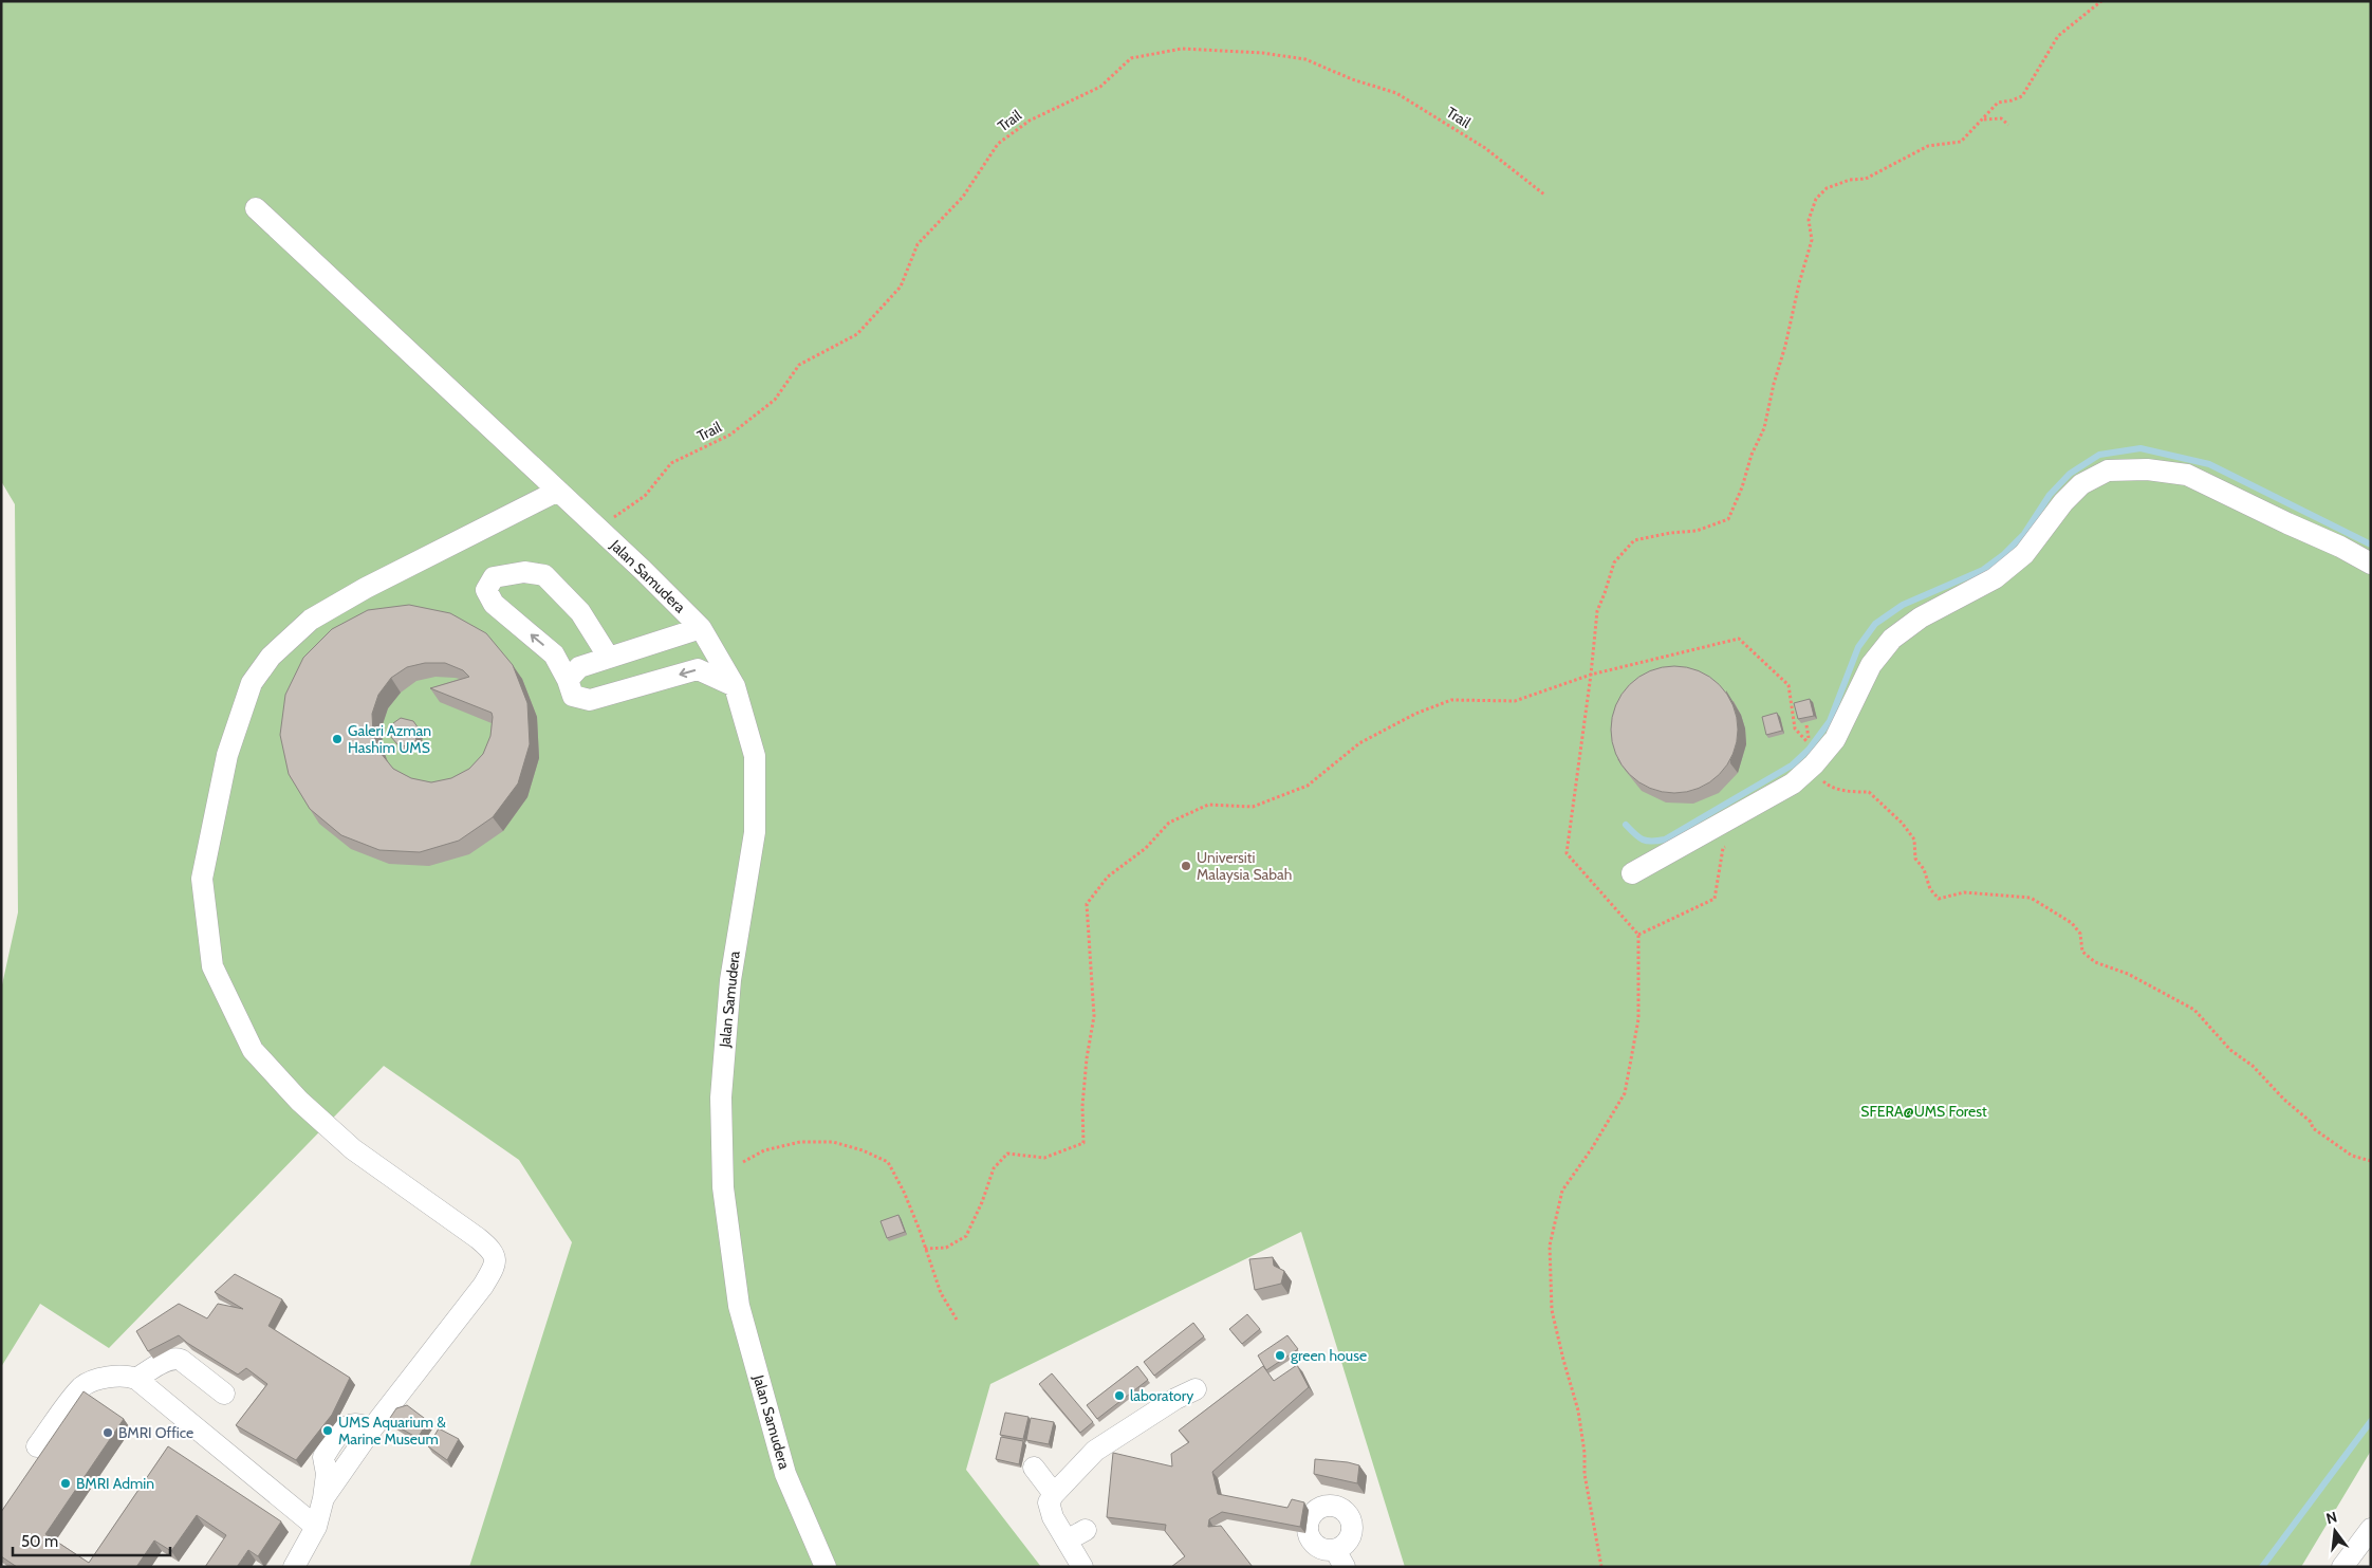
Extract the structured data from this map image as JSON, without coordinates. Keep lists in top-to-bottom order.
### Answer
{
  "streets": {
    "street": ["Jalan Samudera"],
    "path": ["Trail"]
  },
  "crossings": [
    ["Trail", "Jalan Samudera"]
  ],
  "parks": ["SFERA@UMS Forest"],
  "places": [
    "Galeri Azman Hashim UMS",
    "Universiti Malaysia Sabah",
    "green house",
    "laboratory",
    "UMS Aquarium & Marine Museum",
    "BMRI Office",
    "BMRI Admin"
  ],
  "scale_bar": "50 m",
  "north": "top"
}
